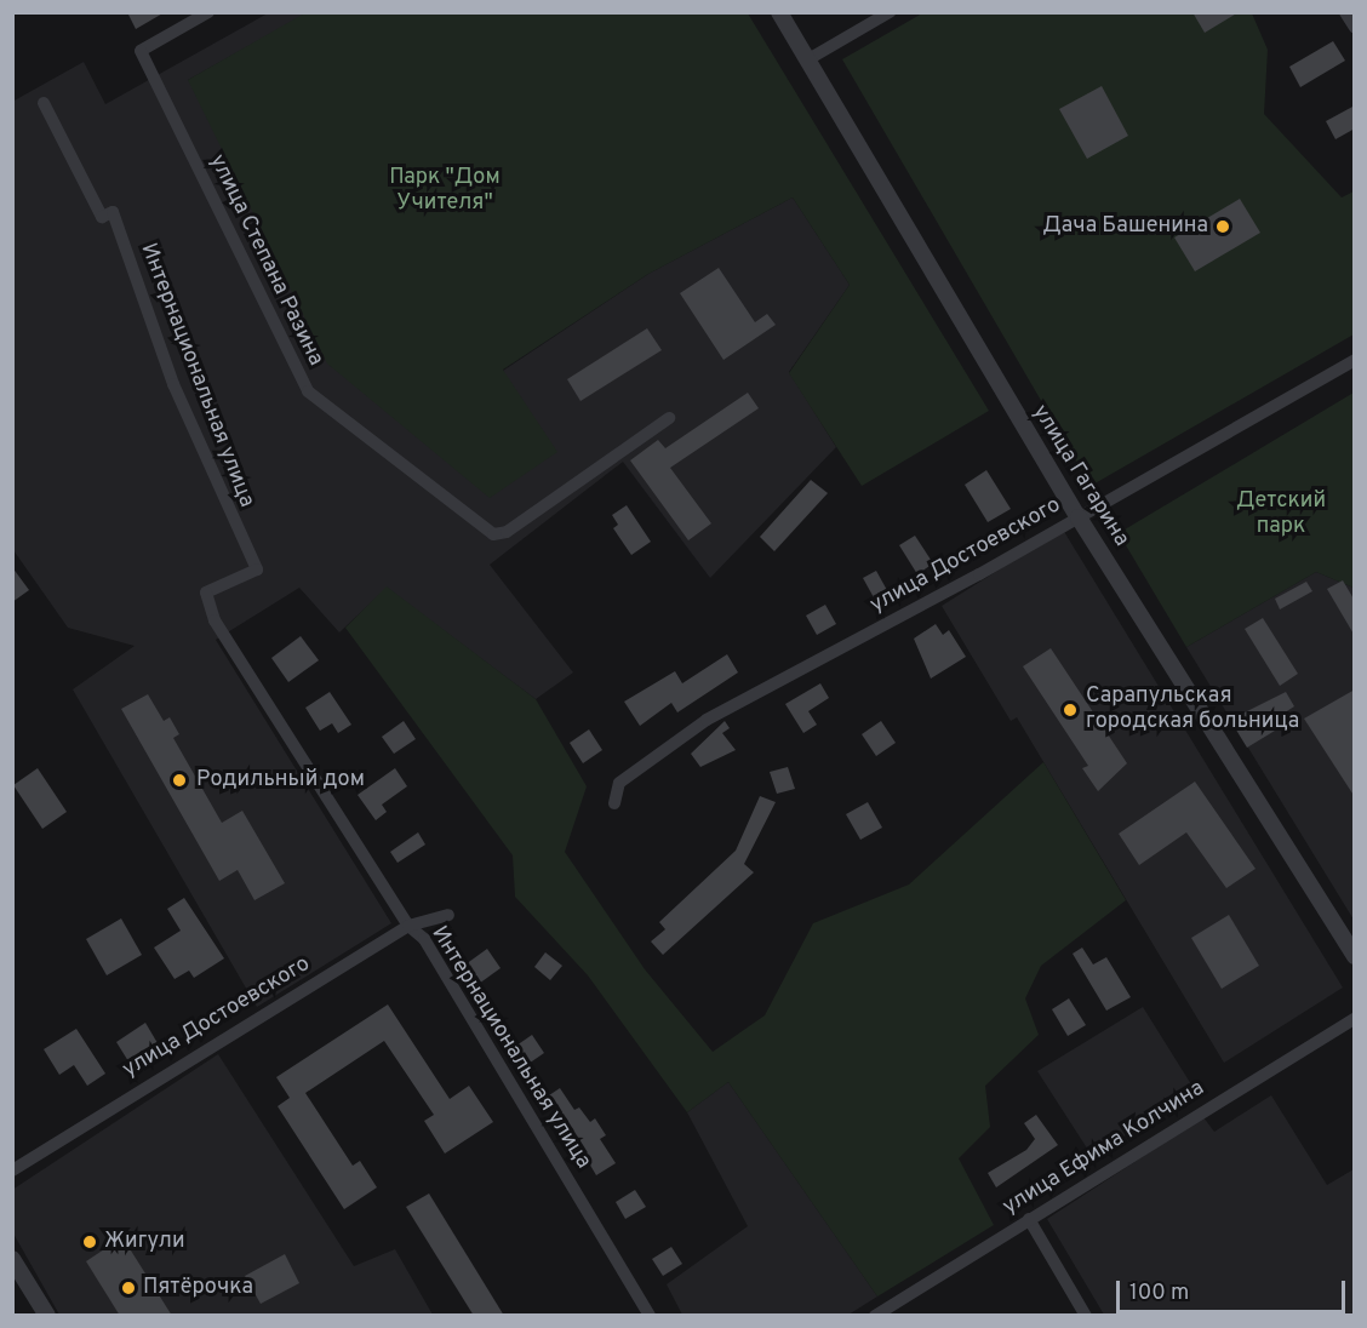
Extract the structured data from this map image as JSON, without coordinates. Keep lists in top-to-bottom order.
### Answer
{
  "streets": {
    "street": [
      "улица Степана Разина",
      "Интернациональная улица",
      "улица Гагарина",
      "улица Достоевского",
      "улица Ефима Колчина"
    ]
  },
  "crossings": [
    ["Интернациональная улица", "улица Достоевского"],
    ["улица Гагарина", "улица Достоевского"]
  ],
  "parks": ["Парк \"Дом Учителя\"", "Детский парк"],
  "places": [
    "Дача Башенина",
    "Сарапульская городская больница",
    "Родильный дом",
    "Жигули",
    "Пятёрочка"
  ],
  "scale_bar": "100 m"
}
